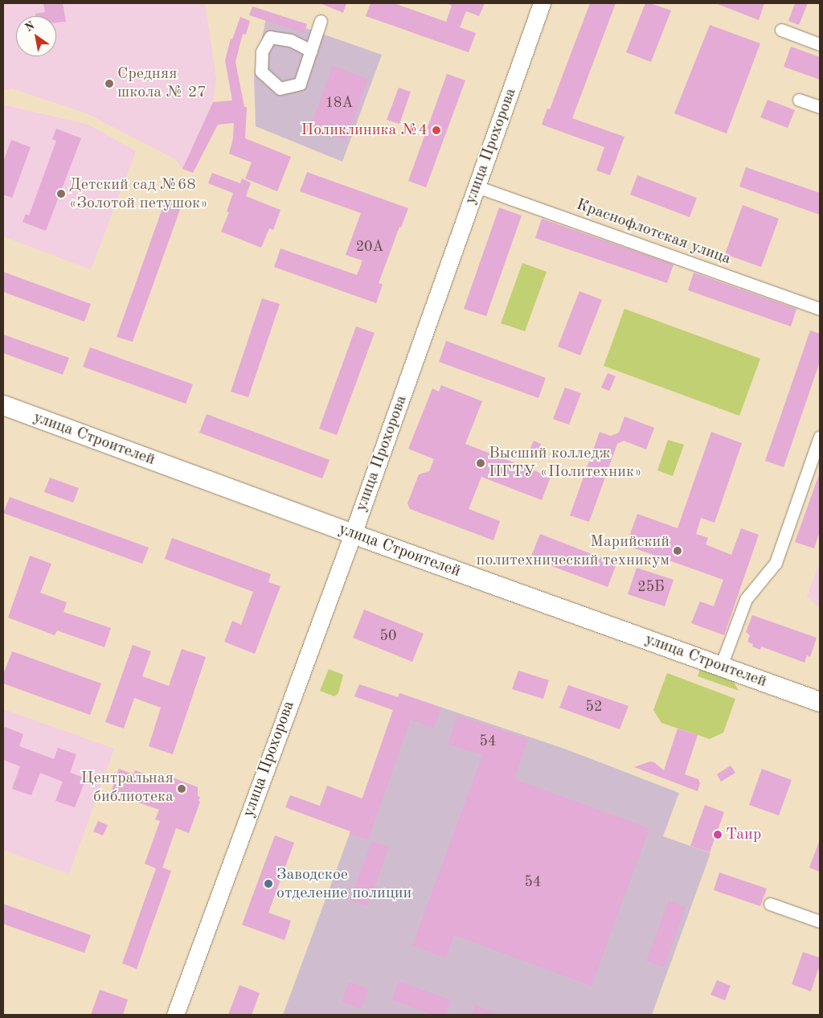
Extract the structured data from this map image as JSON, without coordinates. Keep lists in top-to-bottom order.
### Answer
{
  "streets": {
    "main road": ["улица Строителей"],
    "street": ["улица Прохорова", "Краснофлотская улица"]
  },
  "crossings": [
    ["улица Прохорова", "Краснофлотская улица"],
    ["улица Прохорова", "улица Строителей"]
  ],
  "places": [
    "Средняя школа № 27",
    "Поликлиника №4",
    "Детский сад №68 «Золотой петушок»",
    "Высший колледж ПГТУ «Политехник»",
    "Марийский политехнический техникум",
    "Центральная библиотека",
    "Таир",
    "Заводское отделение полиции"
  ],
  "house_numbers": [
    "18А",
    "20А",
    "25Б",
    "50",
    "52",
    "54",
    "54"
  ],
  "north": "top left"
}
